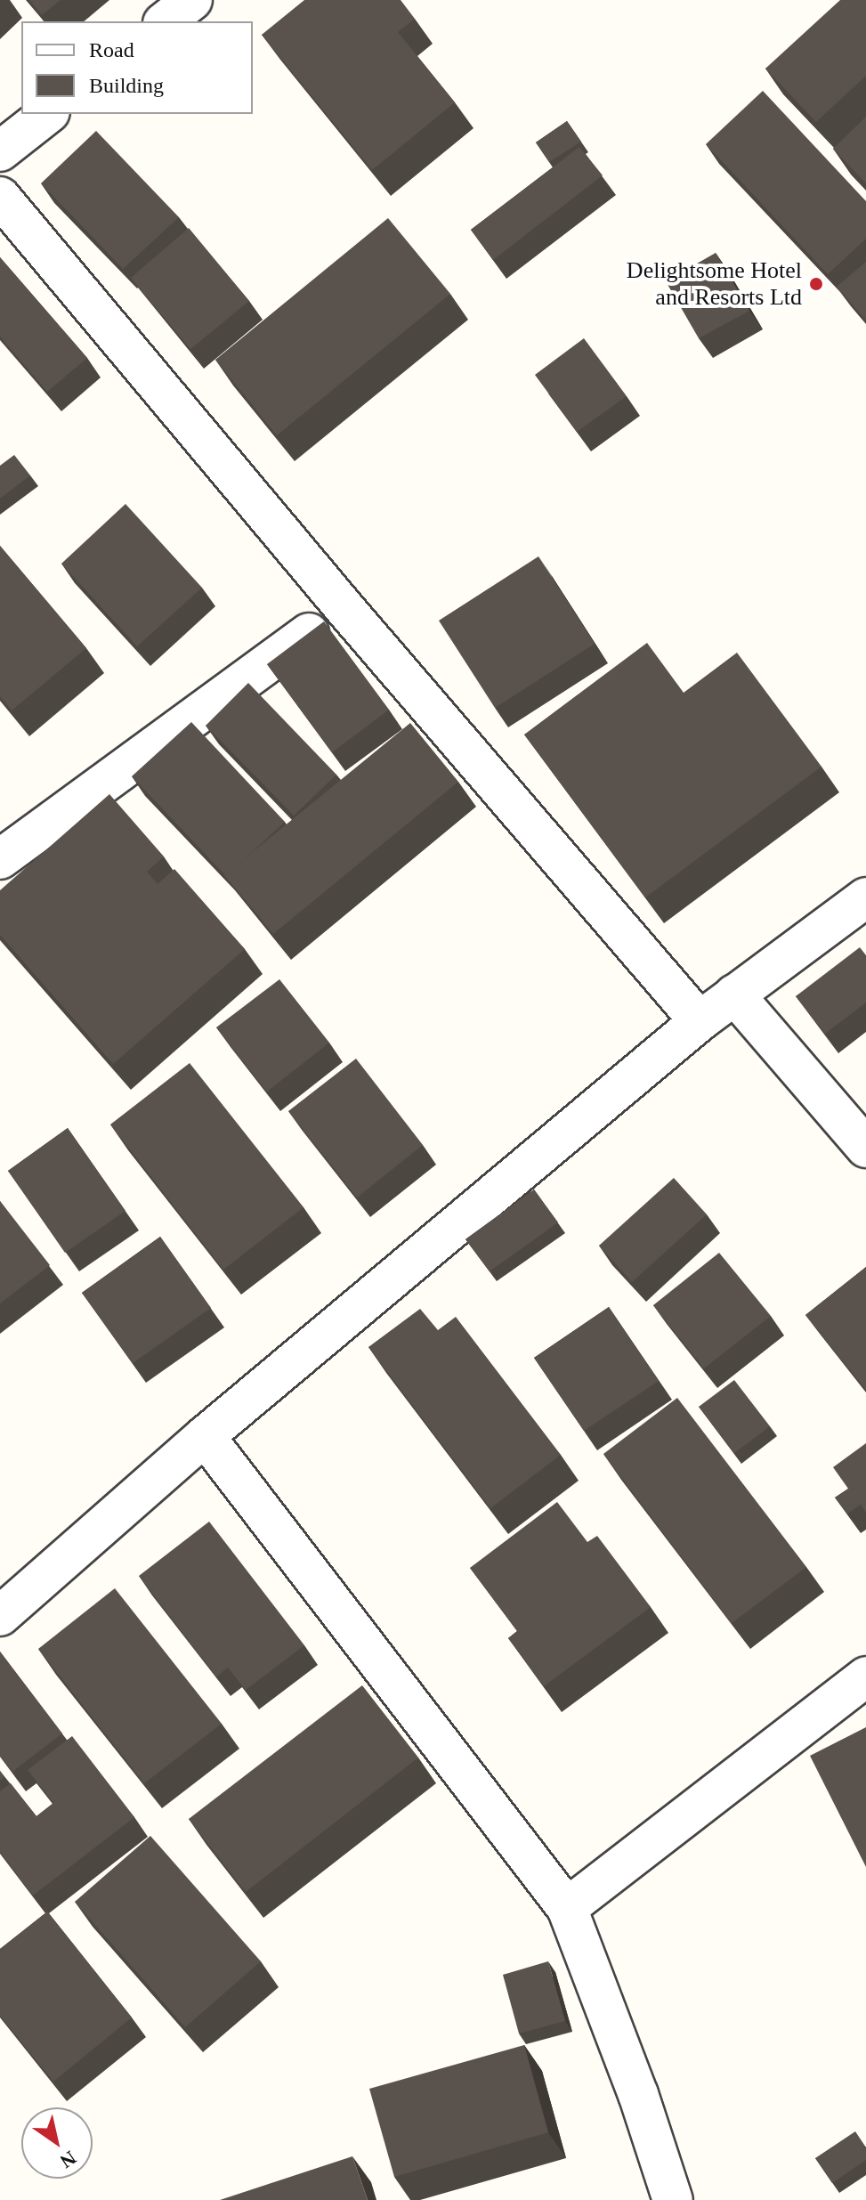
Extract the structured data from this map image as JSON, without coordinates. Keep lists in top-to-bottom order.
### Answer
{
  "places": ["Delightsome Hotel and Resorts Ltd"],
  "legend": ["Road", "Building"],
  "north": "bottom right"
}
